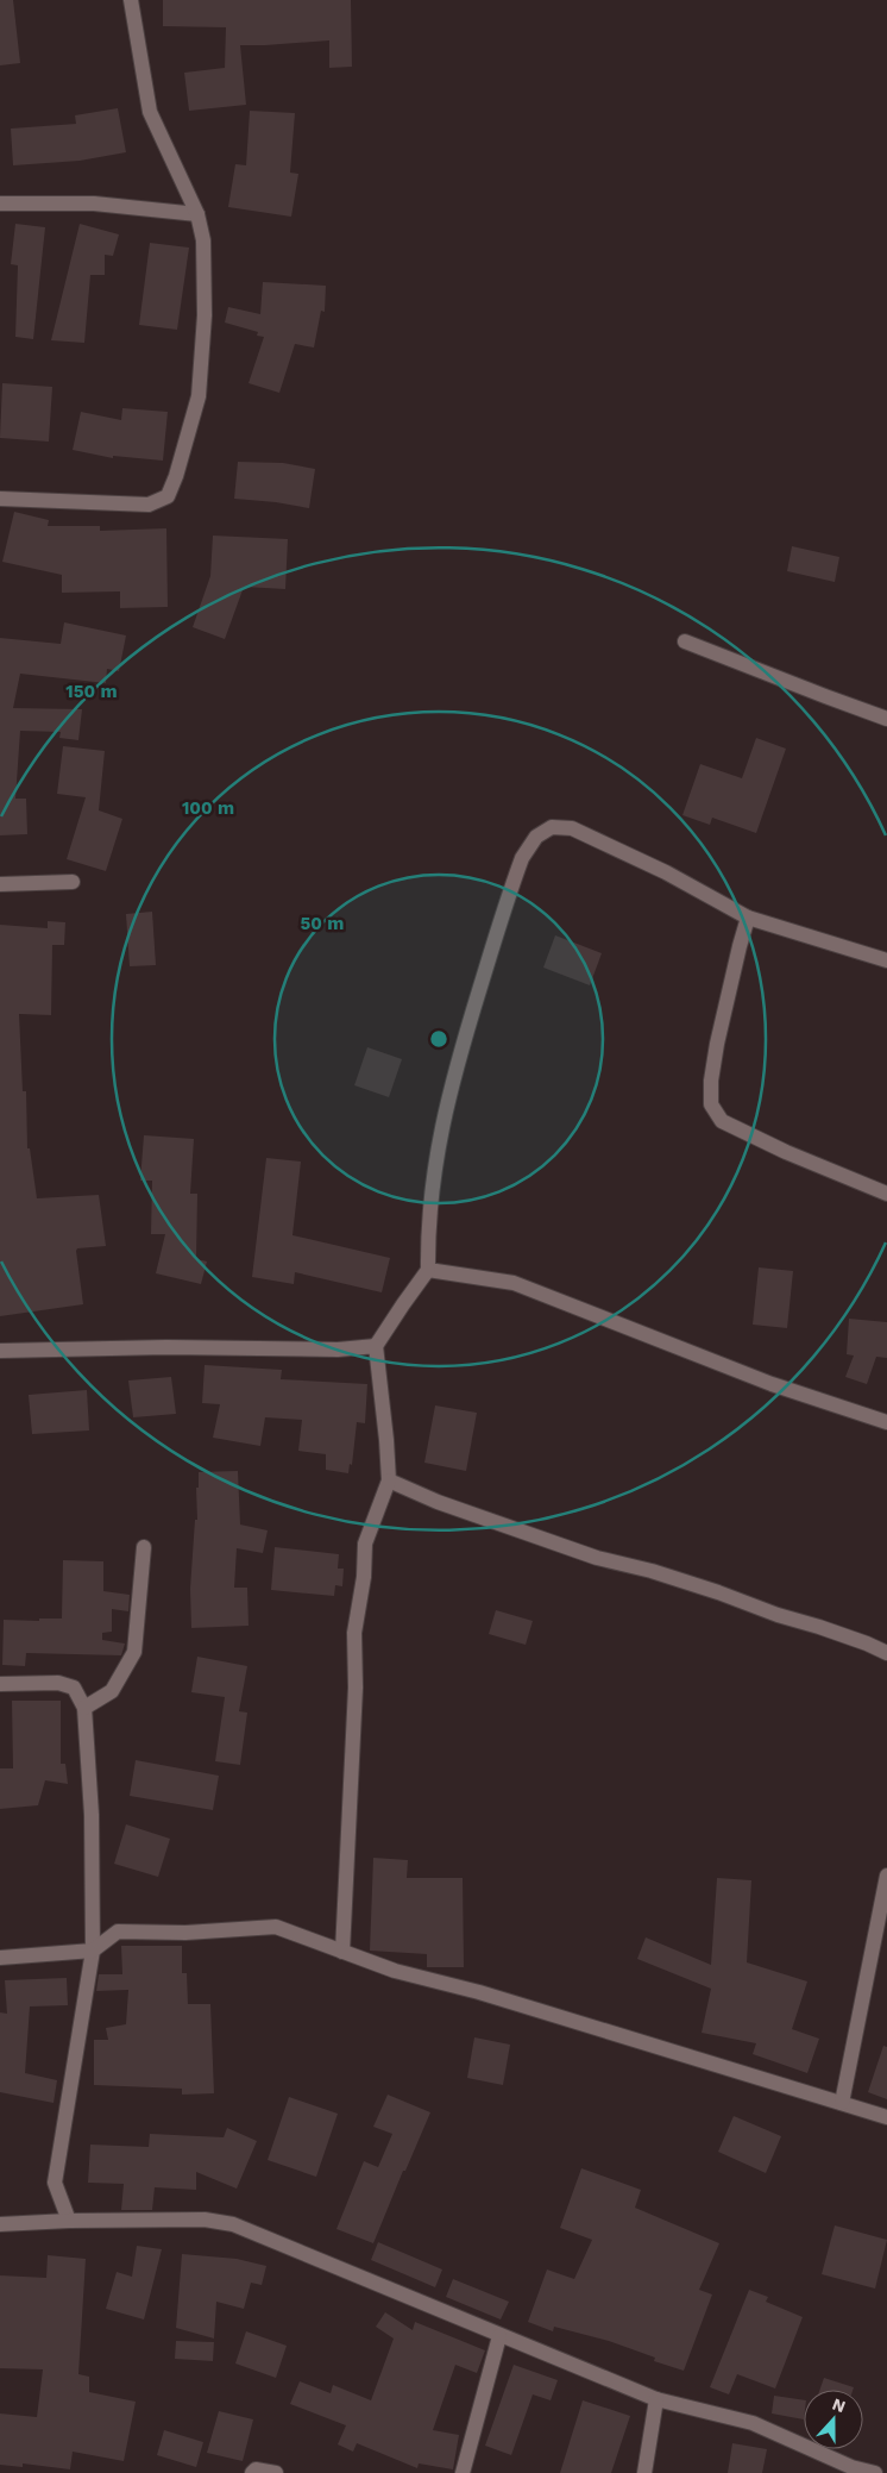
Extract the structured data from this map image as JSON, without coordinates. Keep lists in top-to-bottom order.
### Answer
{
  "north": "top",
  "rings": ["150 m", "100 m", "50 m"]
}
